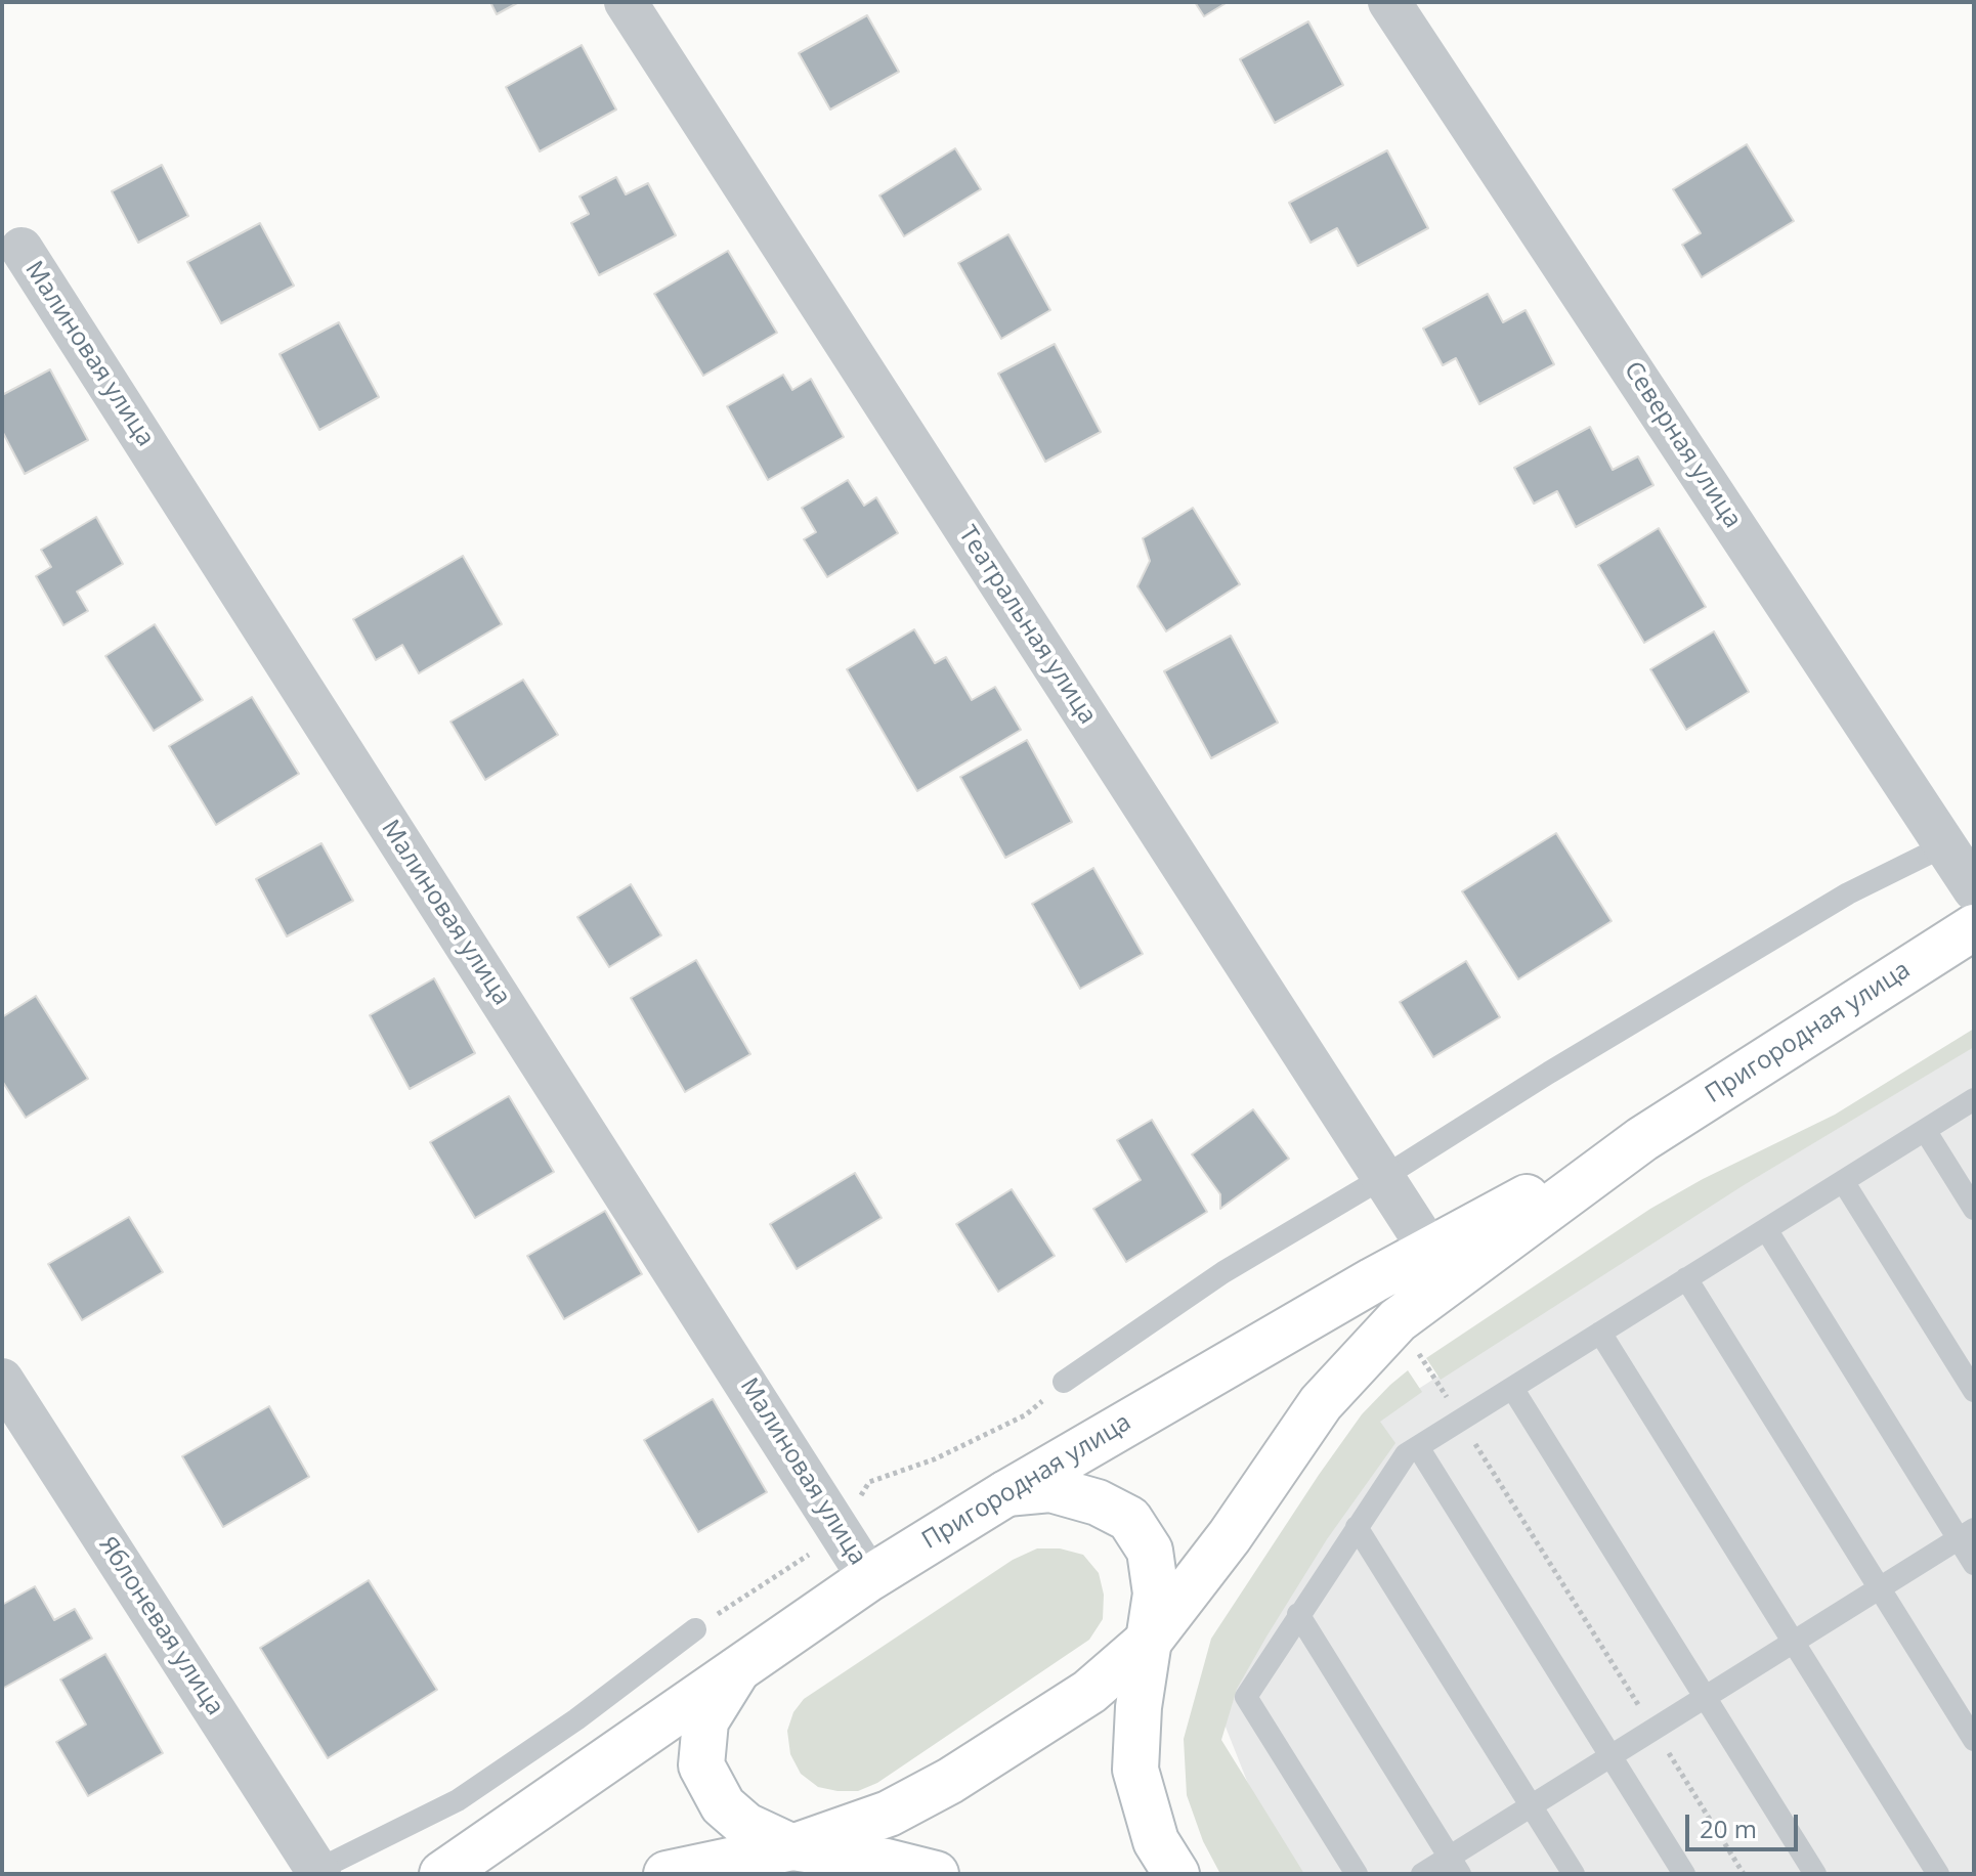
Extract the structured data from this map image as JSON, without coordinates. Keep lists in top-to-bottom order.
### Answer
{
  "streets": {
    "main road": ["Пригородная улица"],
    "street": [
      "Малиновая улица",
      "Северная улица",
      "Театральная улица",
      "Яблоневая улица"
    ]
  },
  "crossings": [
    ["Малиновая улица", "Пригородная улица"],
    ["Театральная улица", "Пригородная улица"]
  ],
  "scale_bar": "20 m"
}
